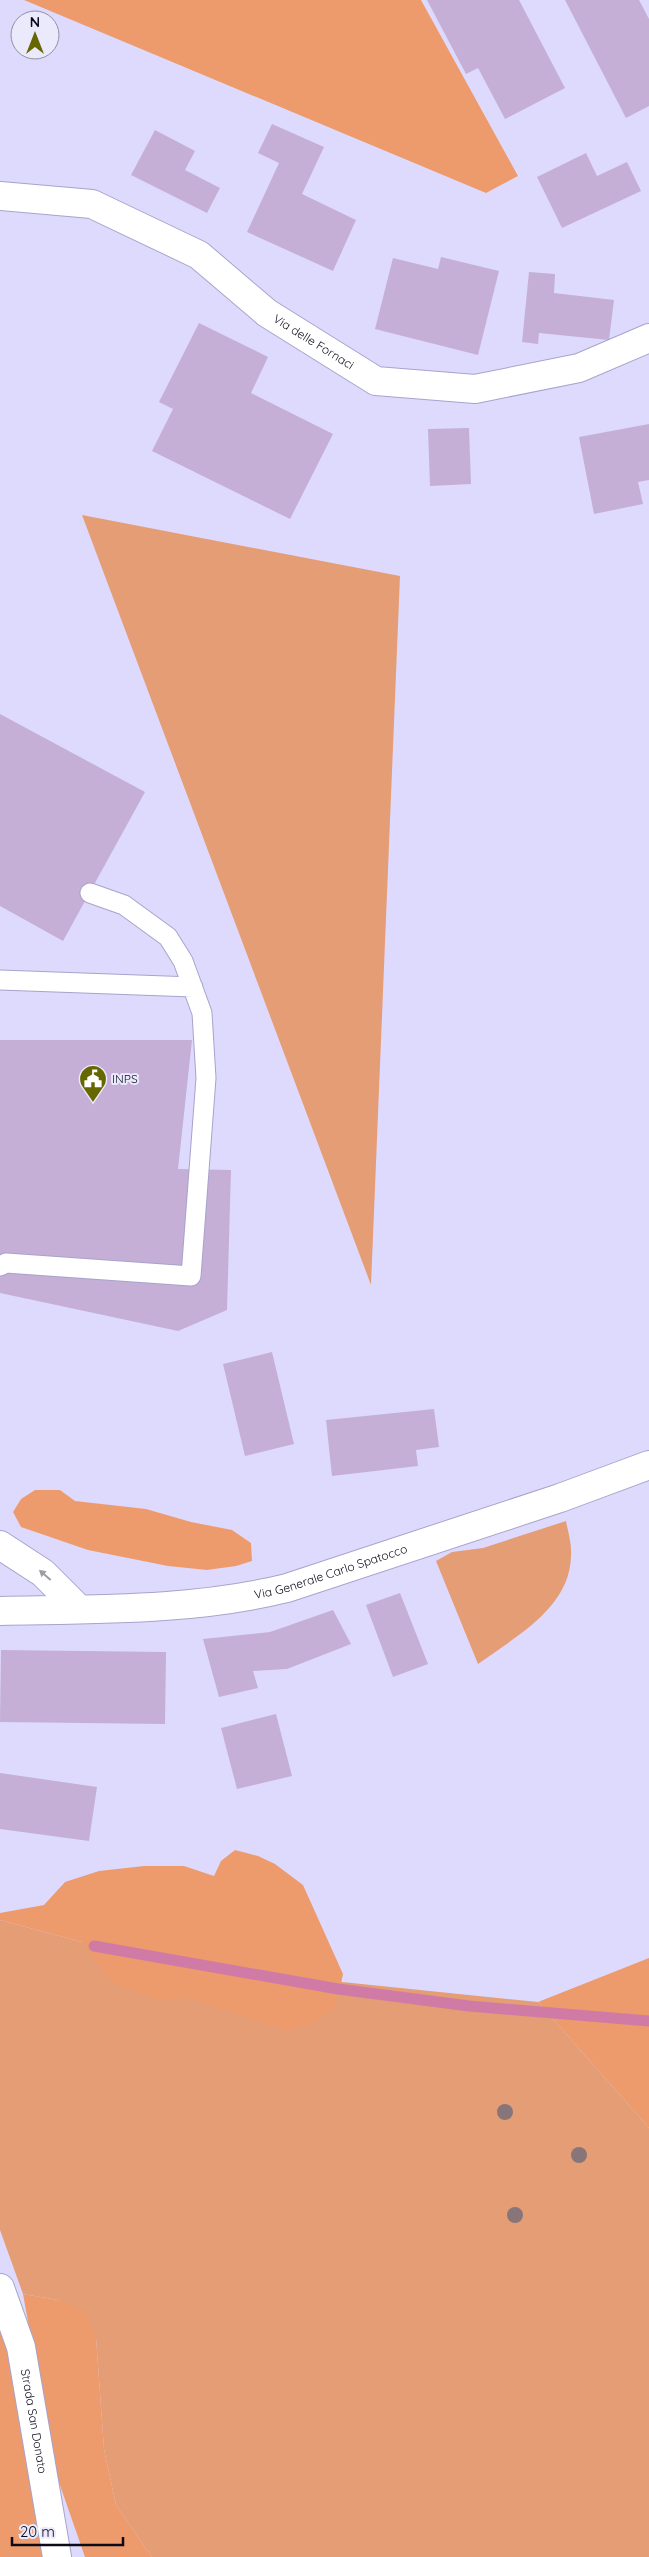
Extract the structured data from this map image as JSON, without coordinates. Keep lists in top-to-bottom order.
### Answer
{
  "streets": {
    "street": ["Via delle Fornaci", "Via Generale Carlo Spatocco", "Strada San Donato"]
  },
  "places": {
    "public building": ["INPS"]
  },
  "scale_bar": "20 m",
  "north": "top"
}
